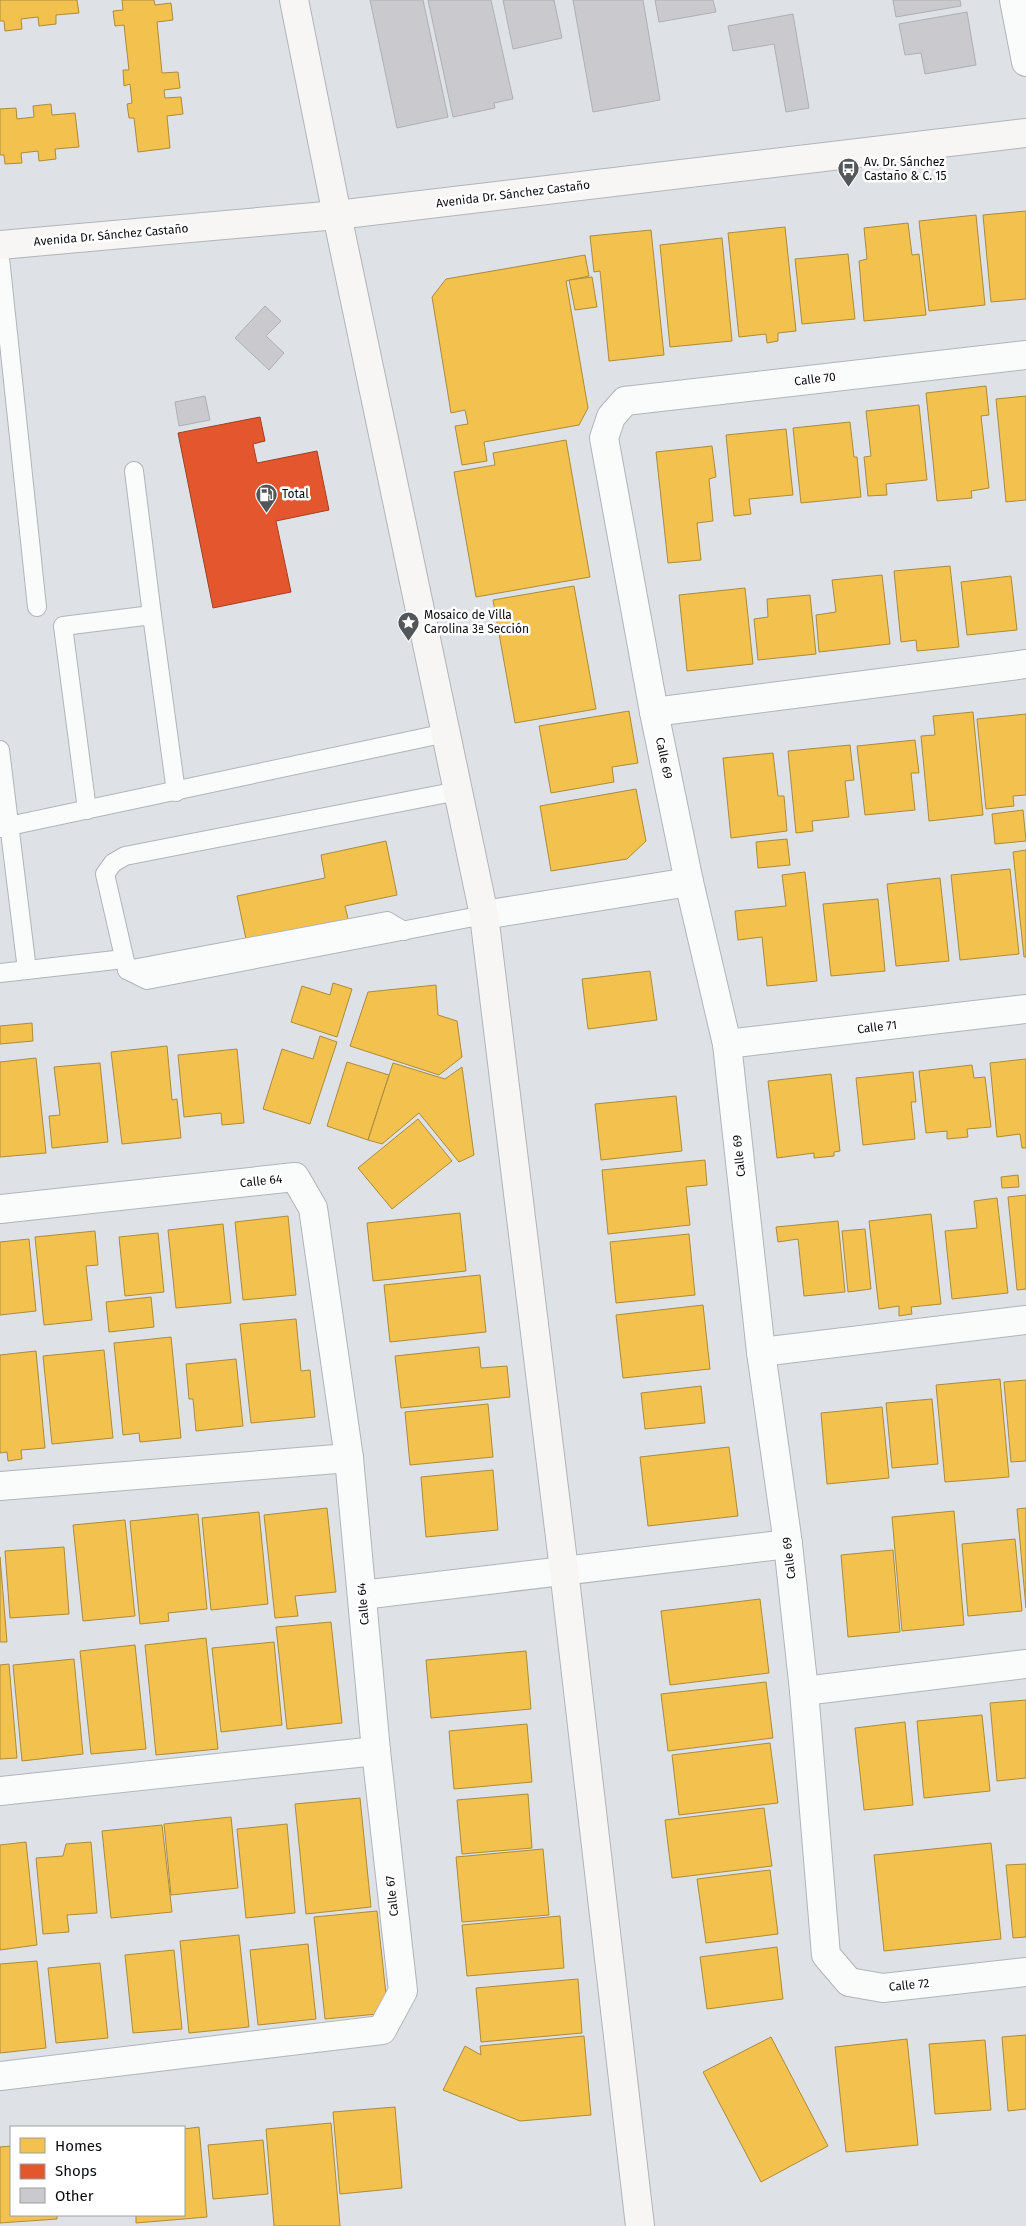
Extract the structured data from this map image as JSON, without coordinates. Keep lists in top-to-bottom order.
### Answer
{
  "streets": {
    "street": [
      "Avenida Dr. Sánchez Castaño",
      "Calle 70",
      "Calle 69",
      "Calle 71",
      "Calle 64",
      "Calle 67",
      "Calle 72"
    ]
  },
  "crossings": [
    ["Calle 70", "Calle 69"],
    ["Calle 69", "Calle 71"],
    ["Calle 69", "Calle 72"],
    ["Calle 64", "Calle 67"]
  ],
  "places": {
    "bus stop": ["Av. Dr. Sánchez Castaño & C. 15"],
    "fuel station": ["Total"],
    "place": ["Mosaico de Villa Carolina 3ª Sección"]
  },
  "legend": ["Homes", "Shops", "Other"]
}
